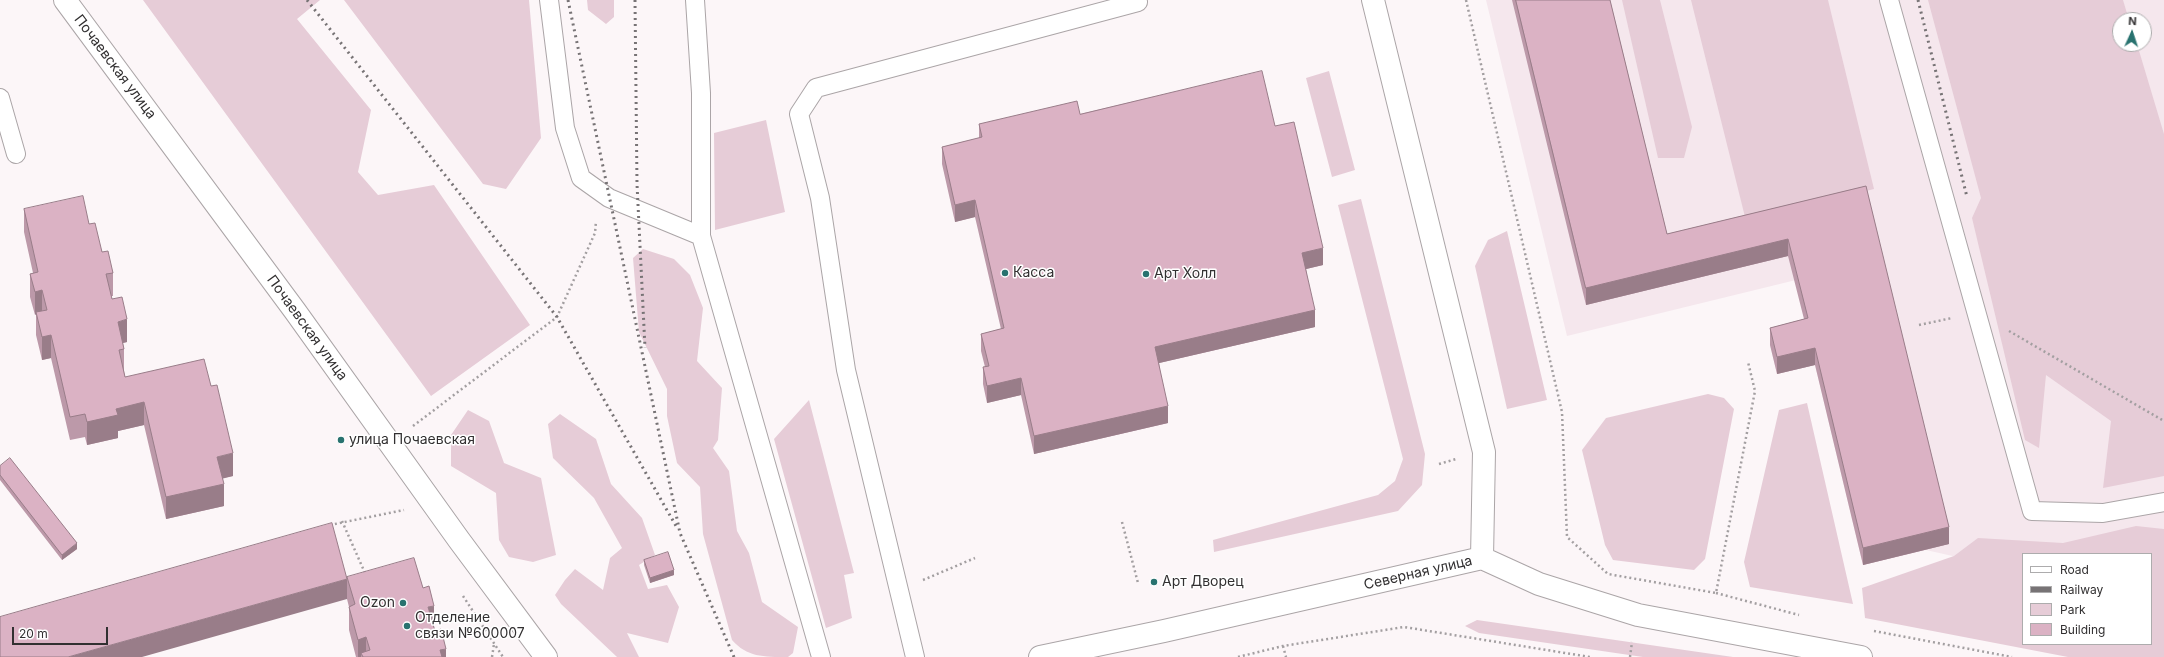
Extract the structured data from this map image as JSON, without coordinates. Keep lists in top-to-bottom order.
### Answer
{
  "streets": {
    "street": ["Почаевская улица", "Северная улица"]
  },
  "places": [
    "Касса",
    "Арт Холл",
    "улица Почаевская",
    "Арт Дворец",
    "Ozon",
    "Отделение связи №600007"
  ],
  "legend": [
    "Road",
    "Railway",
    "Park",
    "Building"
  ],
  "scale_bar": "20 m",
  "north": "top"
}
